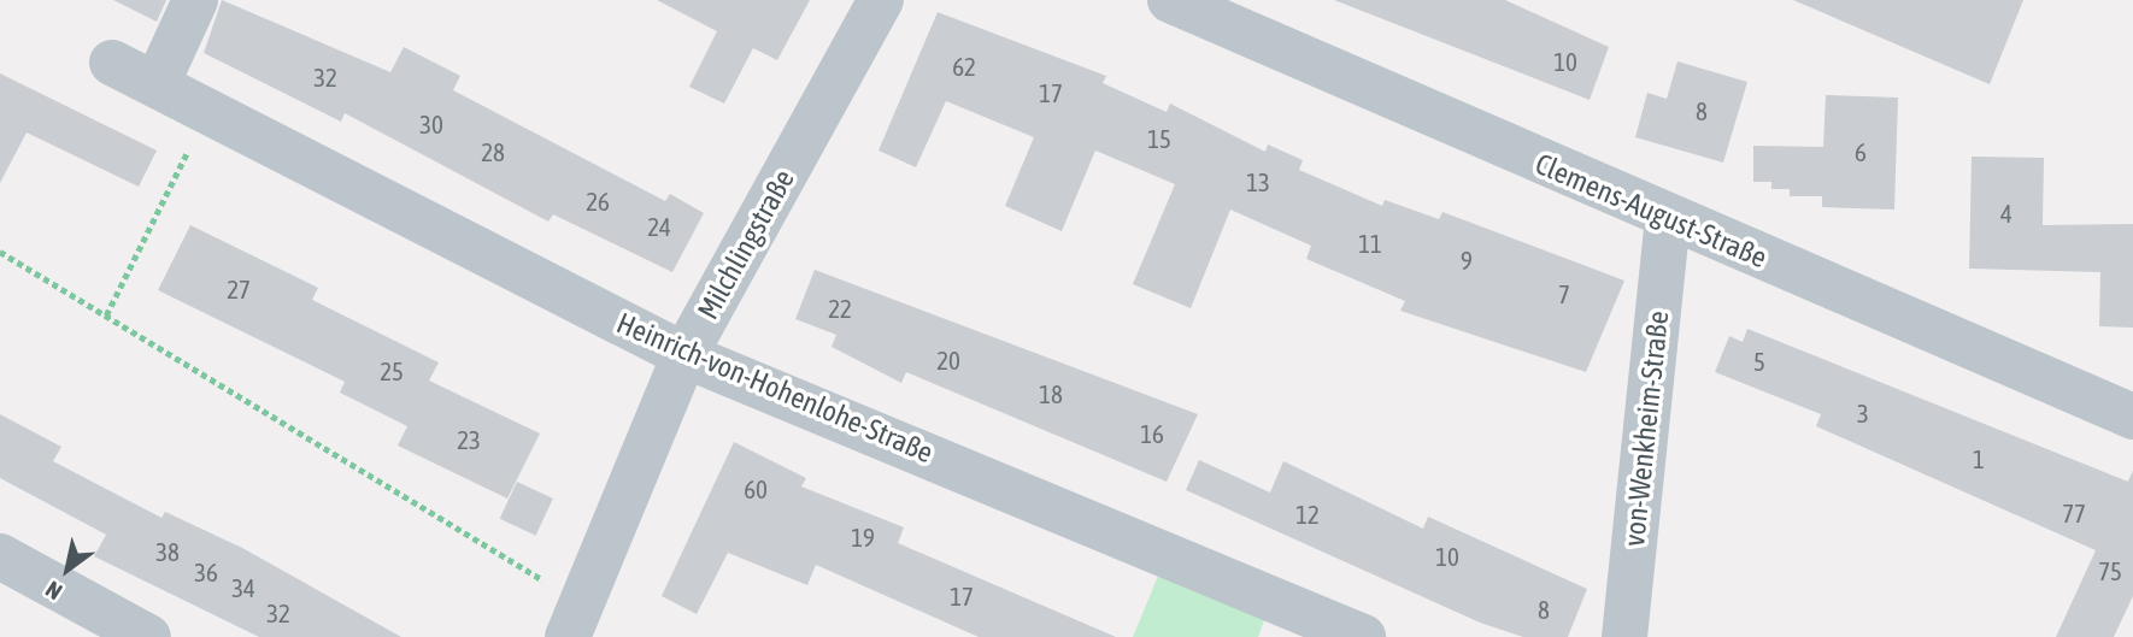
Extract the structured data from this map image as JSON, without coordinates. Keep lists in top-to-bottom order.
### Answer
{
  "streets": {
    "street": [
      "Clemens-August-Straße",
      "Milchlingstraße",
      "Heinrich-von-Hohenlohe-Straße",
      "von-Wenkheim-Straße"
    ]
  },
  "crossings": [
    ["Clemens-August-Straße", "von-Wenkheim-Straße"],
    ["Milchlingstraße", "Heinrich-von-Hohenlohe-Straße"]
  ],
  "house_numbers": [
    "10",
    "62",
    "32",
    "17",
    "8",
    "30",
    "15",
    "28",
    "6",
    "13",
    "26",
    "4",
    "24",
    "11",
    "9",
    "27",
    "7",
    "22",
    "20",
    "5",
    "25",
    "18",
    "3",
    "16",
    "23",
    "1",
    "60",
    "77",
    "12",
    "19",
    "38",
    "10",
    "75",
    "36",
    "34",
    "17",
    "8",
    "32"
  ],
  "north": "bottom left"
}
